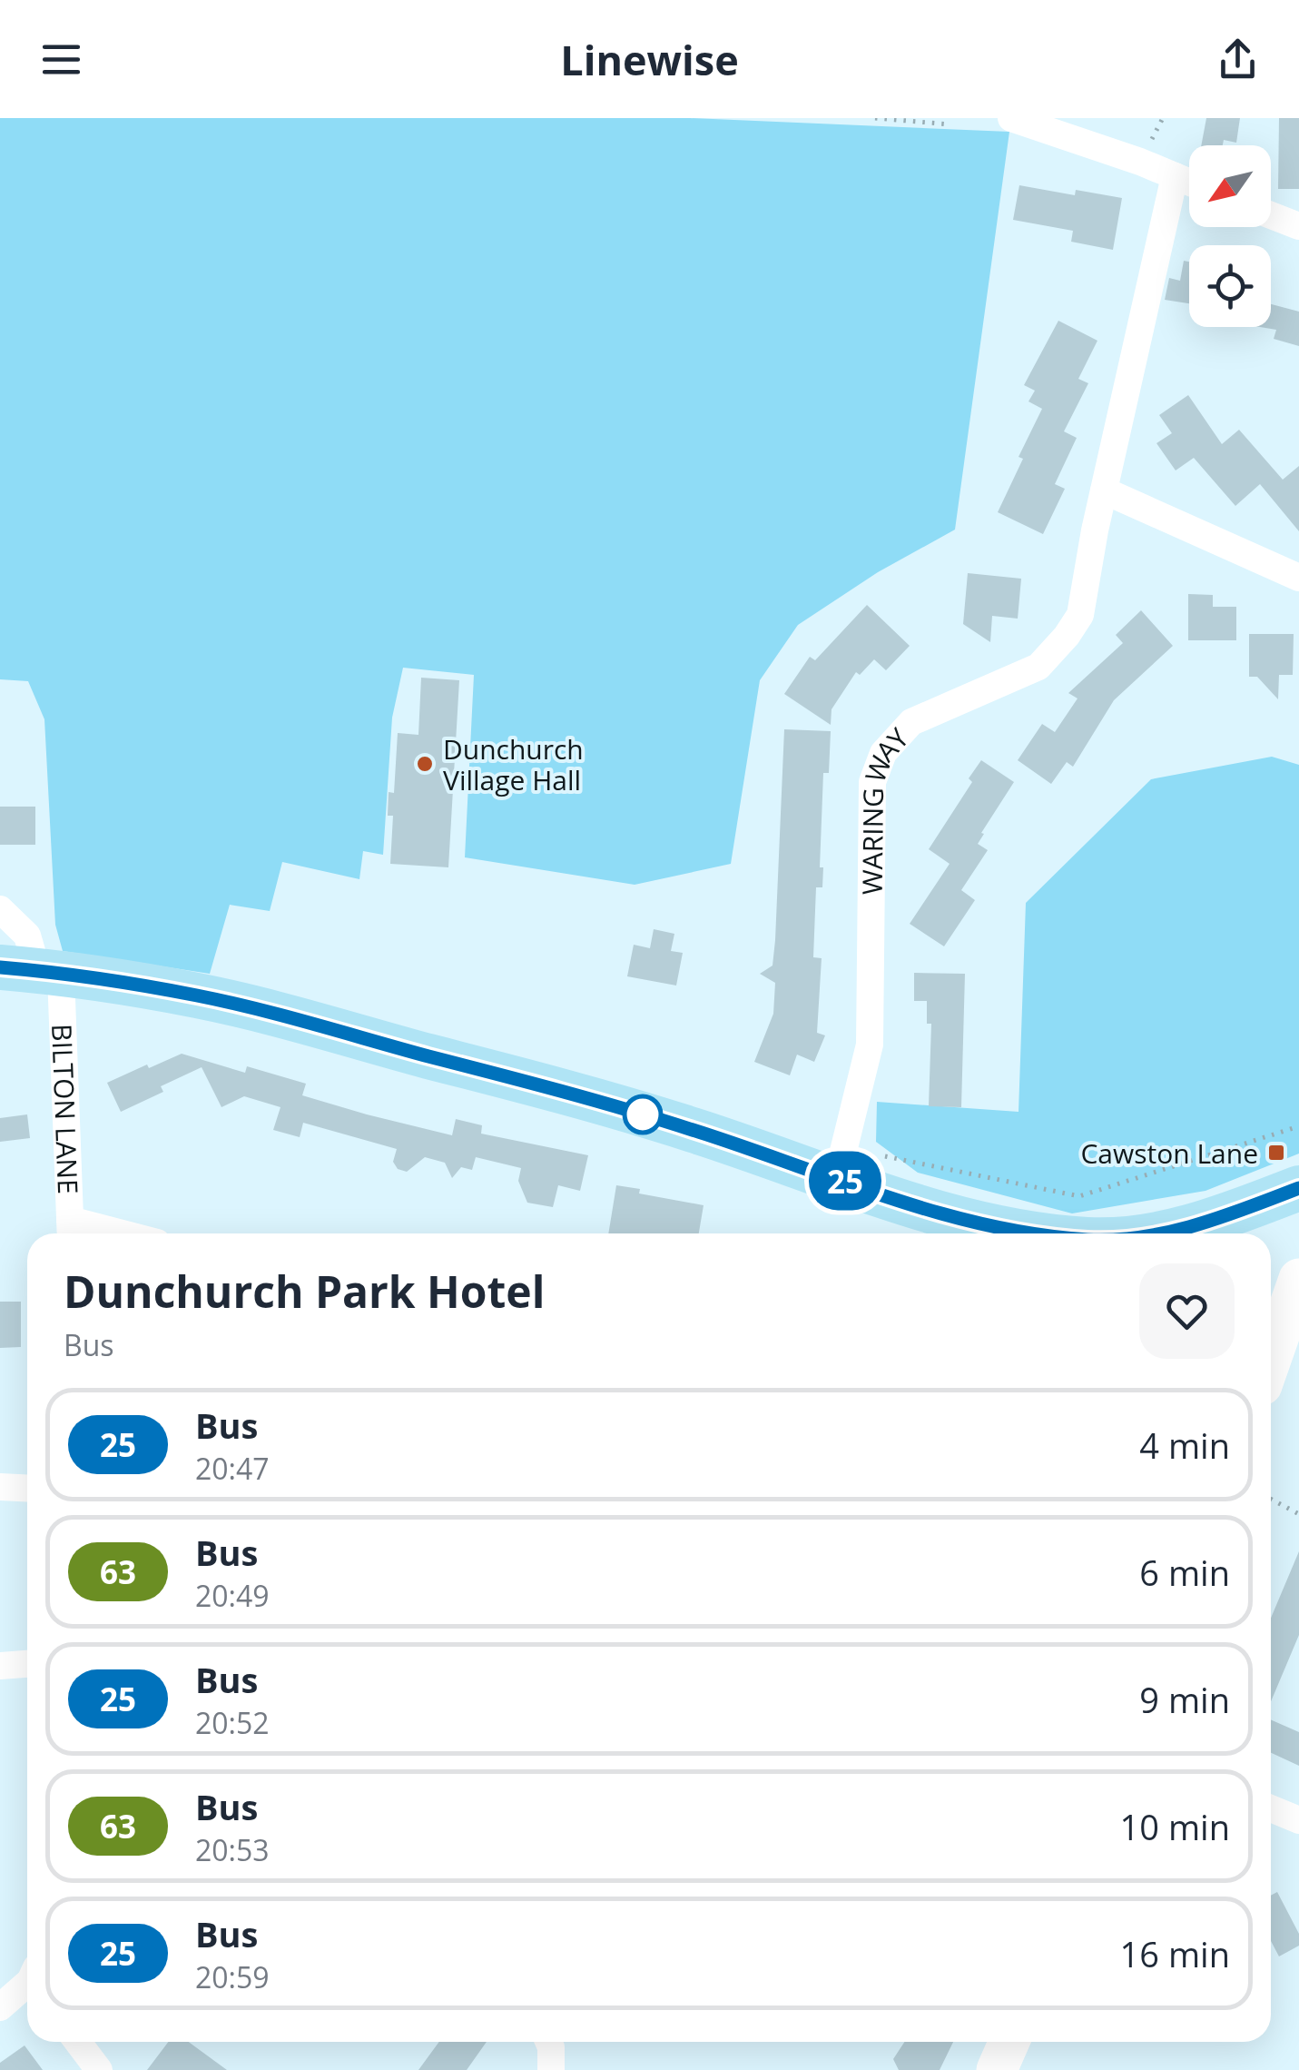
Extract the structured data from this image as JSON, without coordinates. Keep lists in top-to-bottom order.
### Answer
{
  "streets": {
    "street": ["WARING WAY", "BILTON LANE"]
  },
  "places": {
    "other": ["Dunchurch Village Hall"],
    "transit": ["Cawston Lane"]
  },
  "lines": ["bus line 25"],
  "north": "bottom left",
  "page": {
    "header": "Linewise",
    "on_map": "25",
    "heading": ["Dunchurch Park Hotel", "Bus"],
    "list": [
      {
        "mark": "25",
        "name": "Bus",
        "note": "20:47",
        "value": "4 min"
      },
      {
        "mark": "63",
        "name": "Bus",
        "note": "20:49",
        "value": "6 min"
      },
      {
        "mark": "25",
        "name": "Bus",
        "note": "20:52",
        "value": "9 min"
      },
      {
        "mark": "63",
        "name": "Bus",
        "note": "20:53",
        "value": "10 min"
      },
      {
        "mark": "25",
        "name": "Bus",
        "note": "20:59",
        "value": "16 min"
      }
    ]
  }
}
